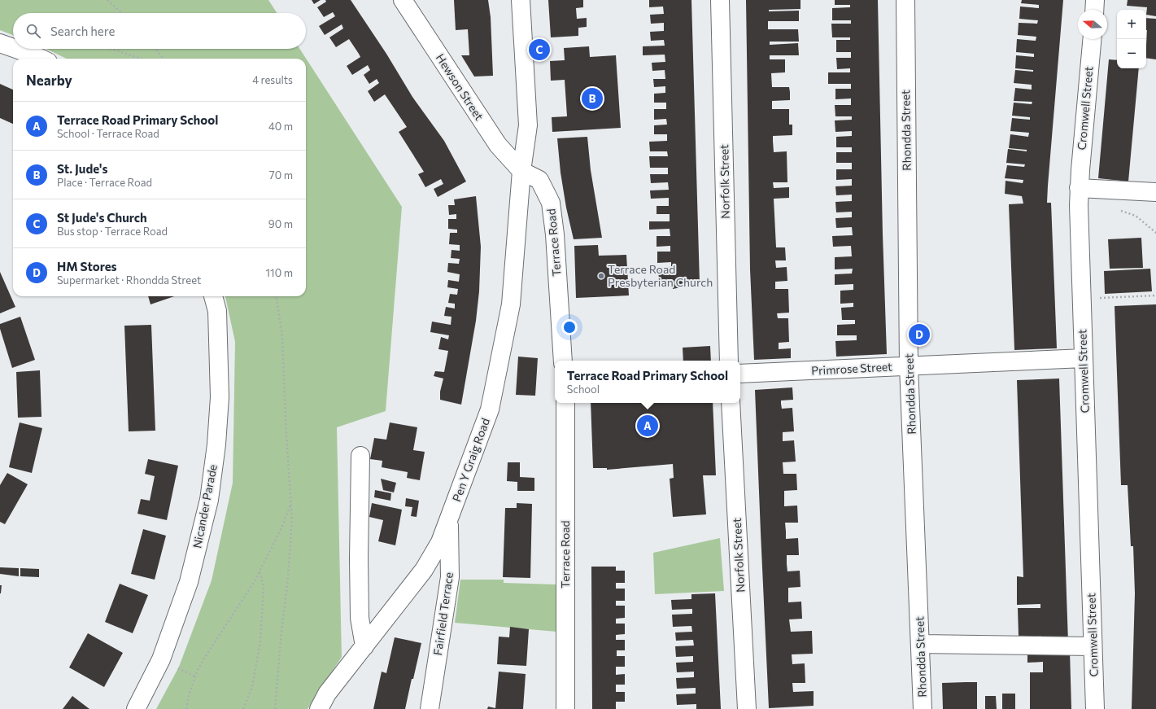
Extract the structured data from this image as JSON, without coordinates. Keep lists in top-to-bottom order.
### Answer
{
  "streets": {
    "street": [
      "Hewson Street",
      "Cromwell Street",
      "Rhondda Street",
      "Norfolk Street",
      "Terrace Road",
      "Primrose Street",
      "Pen Y Graig Road",
      "Nicander Parade",
      "Fairfield Terrace"
    ]
  },
  "crossings": [
    ["Hewson Street", "Terrace Road"],
    ["Hewson Street", "Pen Y Graig Road"],
    ["Cromwell Street", "Primrose Street"],
    ["Rhondda Street", "Primrose Street"],
    ["Terrace Road", "Pen Y Graig Road"],
    ["Pen Y Graig Road", "Fairfield Terrace"]
  ],
  "places": ["Terrace Road Presbyterian Church"],
  "north": "left",
  "page": {
    "map_buttons": ["+", "−"],
    "search": "Search here",
    "pins": [
      "C",
      "B",
      "D",
      "A"
    ],
    "heading": ["Nearby", "4 results"],
    "list": [
      {
        "mark": "A",
        "name": "Terrace Road Primary School",
        "note": "School · Terrace Road",
        "value": "40 m"
      },
      {
        "mark": "B",
        "name": "St. Jude's",
        "note": "Place · Terrace Road",
        "value": "70 m"
      },
      {
        "mark": "C",
        "name": "St Jude's Church",
        "note": "Bus stop · Terrace Road",
        "value": "90 m"
      },
      {
        "mark": "D",
        "name": "HM Stores",
        "note": "Supermarket · Rhondda Street",
        "value": "110 m"
      }
    ],
    "popup": ["Terrace Road Primary School", "School"]
  }
}
